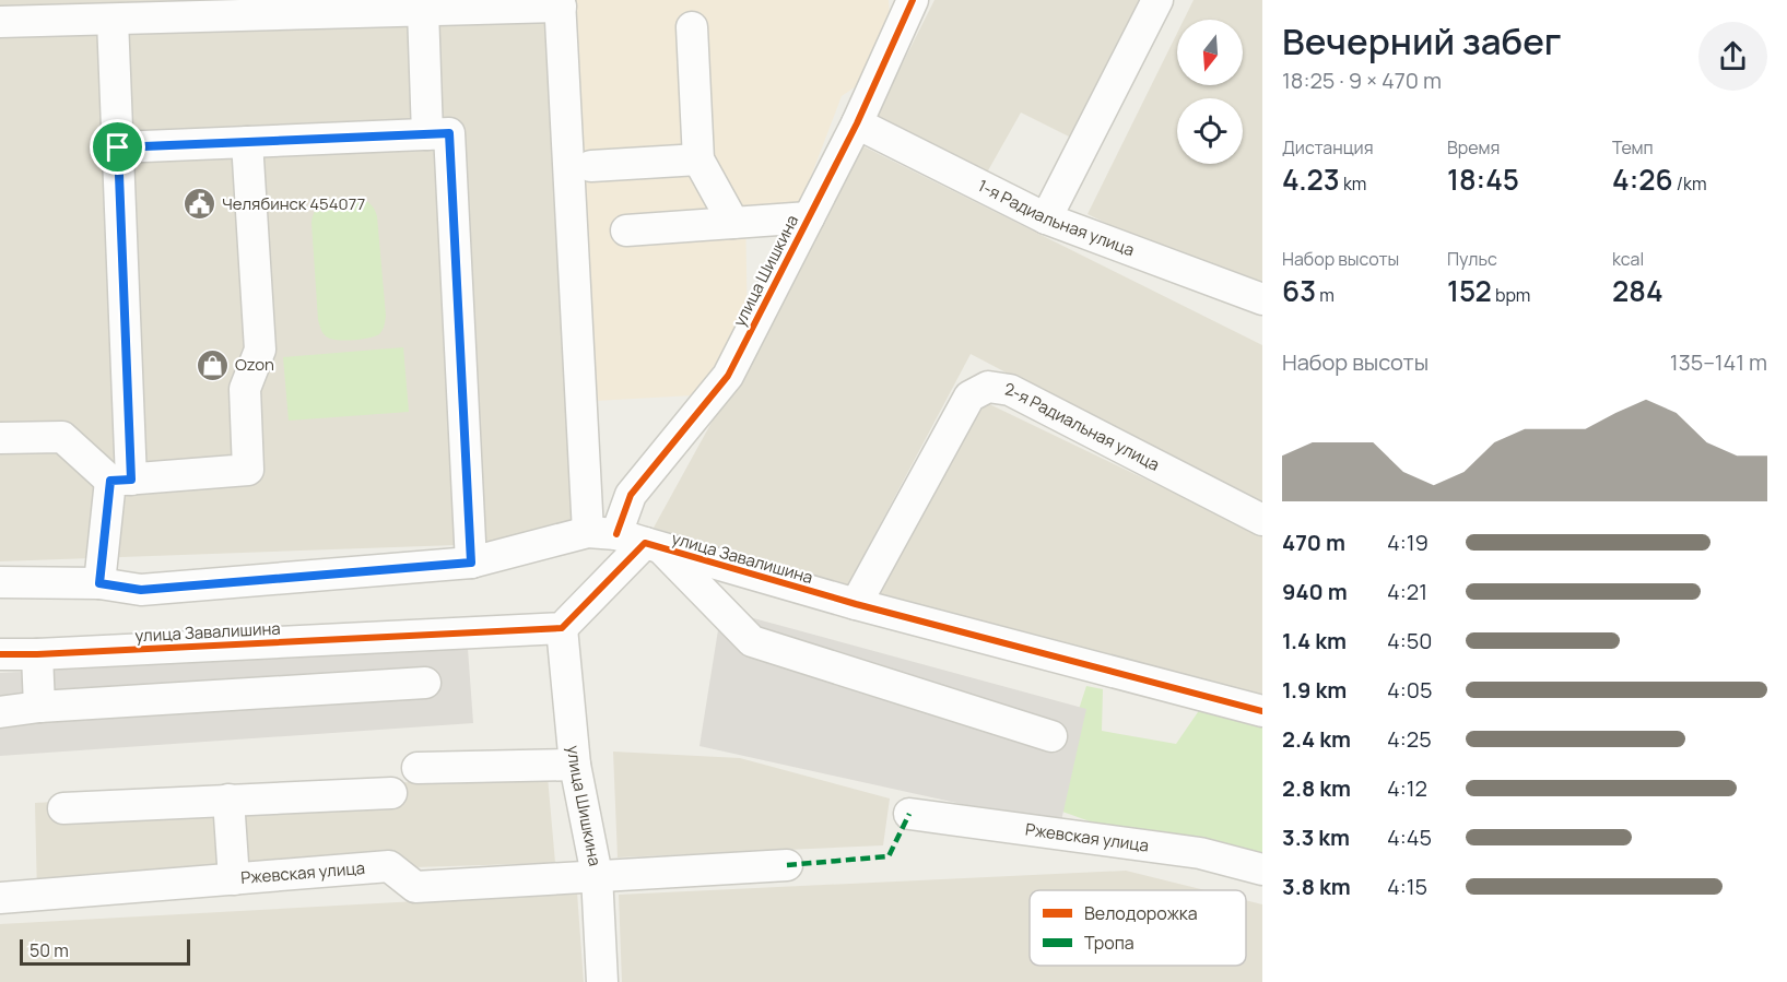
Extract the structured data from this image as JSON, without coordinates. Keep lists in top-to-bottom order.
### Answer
{
  "streets": {
    "street": [
      "1-я Радиальная улица",
      "улица Шишкина",
      "2-я Радиальная улица",
      "улица Завалишина",
      "Ржевская улица"
    ]
  },
  "crossings": [
    ["1-я Радиальная улица", "улица Шишкина"],
    ["улица Шишкина", "улица Завалишина"],
    ["улица Шишкина", "Ржевская улица"],
    ["2-я Радиальная улица", "улица Завалишина"]
  ],
  "places": {
    "public building": ["Челябинск 454077"],
    "shop": ["Ozon"]
  },
  "legend": ["Велодорожка", "Тропа"],
  "scale_bar": "50 m",
  "north": "bottom",
  "page": {
    "heading": ["Вечерний забег", "18:25 · 9 × 470 m"],
    "stats": [
      ["Дистанция", "4.23 km"],
      ["Время", "18:45"],
      ["Темп", "4:26 /km"],
      ["Набор высоты", "63 m"],
      ["Пульс", "152 bpm"],
      ["kcal", "284"]
    ],
    "chart": ["Набор высоты", "135–141 m"],
    "list": [
      {
        "name": "470 m",
        "note": "4:19"
      },
      {
        "name": "940 m",
        "note": "4:21"
      },
      {
        "name": "1.4 km",
        "note": "4:50"
      },
      {
        "name": "1.9 km",
        "note": "4:05"
      },
      {
        "name": "2.4 km",
        "note": "4:25"
      },
      {
        "name": "2.8 km",
        "note": "4:12"
      },
      {
        "name": "3.3 km",
        "note": "4:45"
      },
      {
        "name": "3.8 km",
        "note": "4:15"
      }
    ],
    "scale": "50 m"
  }
}
